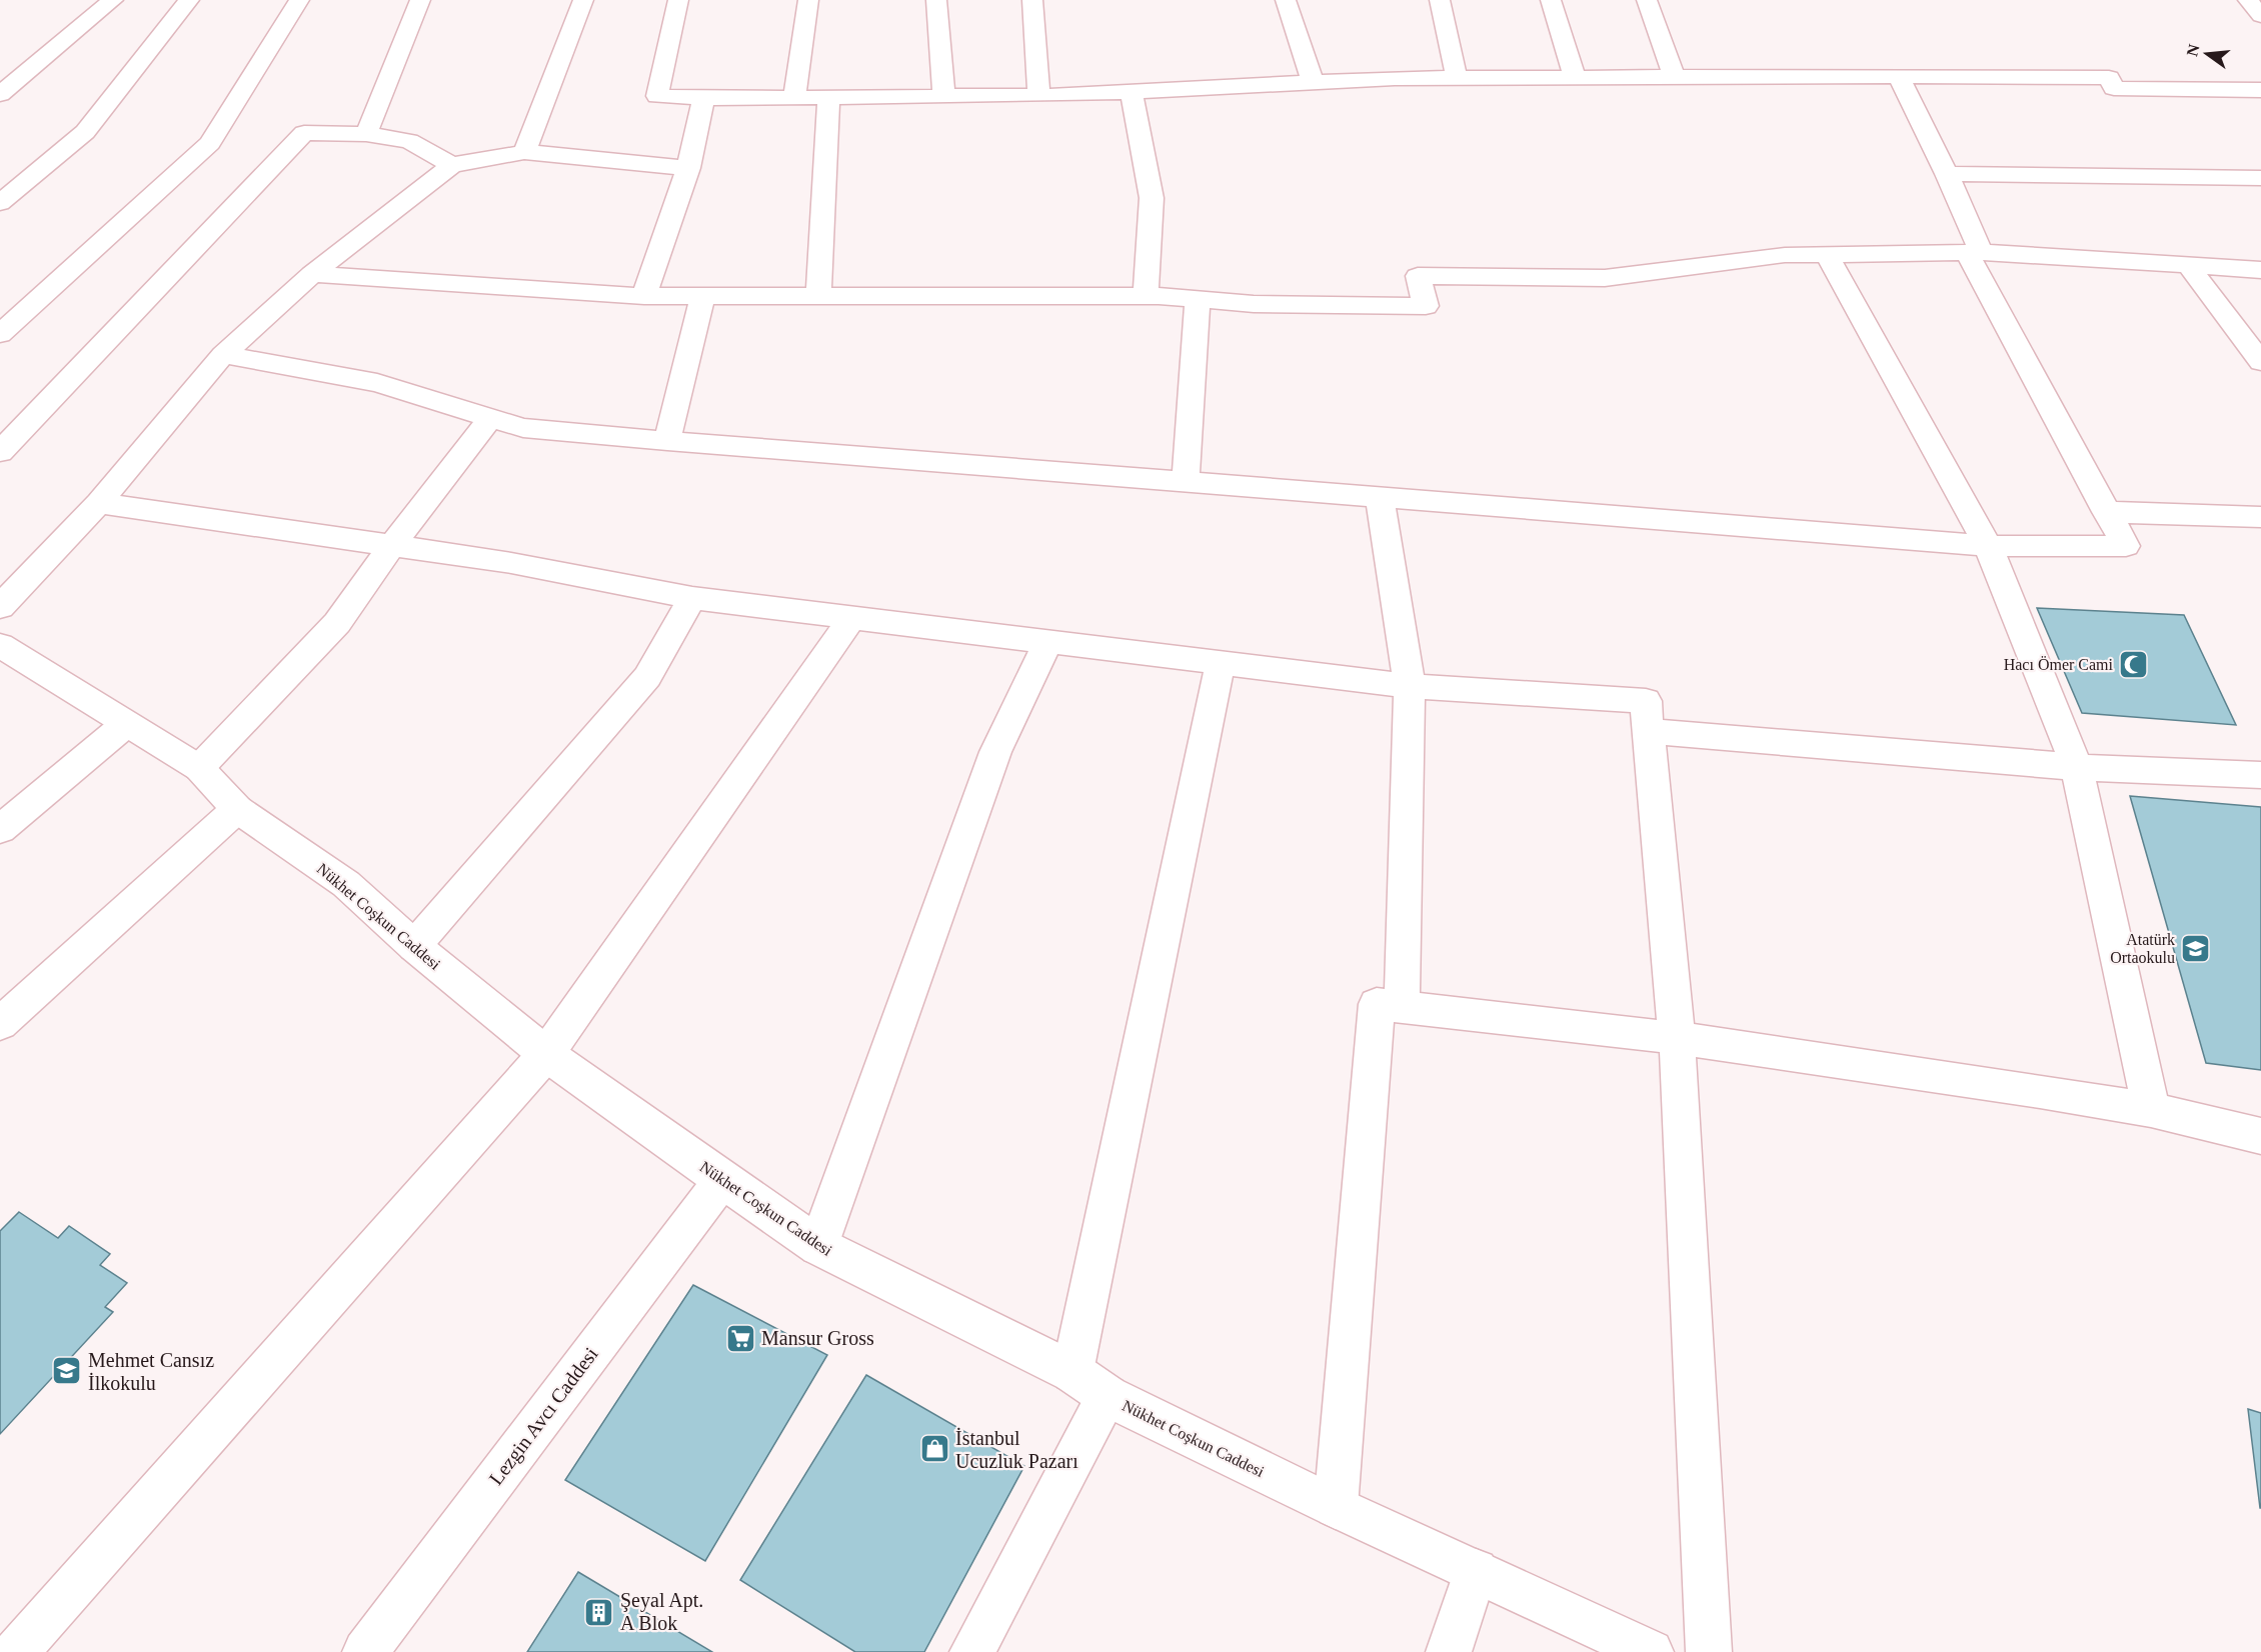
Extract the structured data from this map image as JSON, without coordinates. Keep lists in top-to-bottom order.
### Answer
{
  "streets": {
    "street": ["Nükhet Coşkun Caddesi", "Lezgin Avcı Caddesi"]
  },
  "crossings": [
    ["Nükhet Coşkun Caddesi", "Lezgin Avcı Caddesi"]
  ],
  "places": {
    "mosque": ["Hacı Ömer Cami"],
    "school or university": ["Atatürk Ortaokulu", "Mehmet Cansız İlkokulu"],
    "supermarket": ["Mansur Gross"],
    "shop": ["İstanbul Ucuzluk Pazarı"],
    "building": ["Şeyal Apt. A Blok"]
  },
  "north": "left"
}
